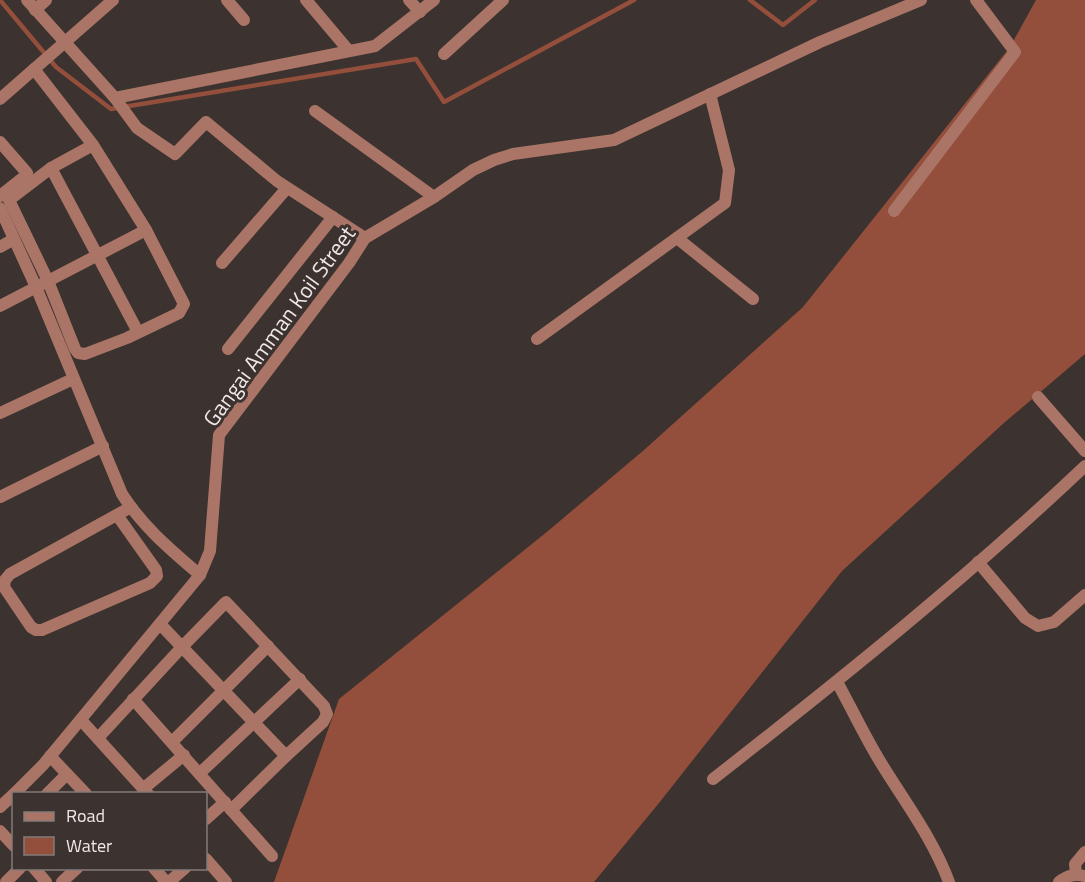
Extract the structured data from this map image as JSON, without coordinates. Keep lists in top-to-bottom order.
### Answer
{
  "streets": {
    "street": ["Gangai Amman Koil Street"]
  },
  "legend": ["Road", "Water"]
}
